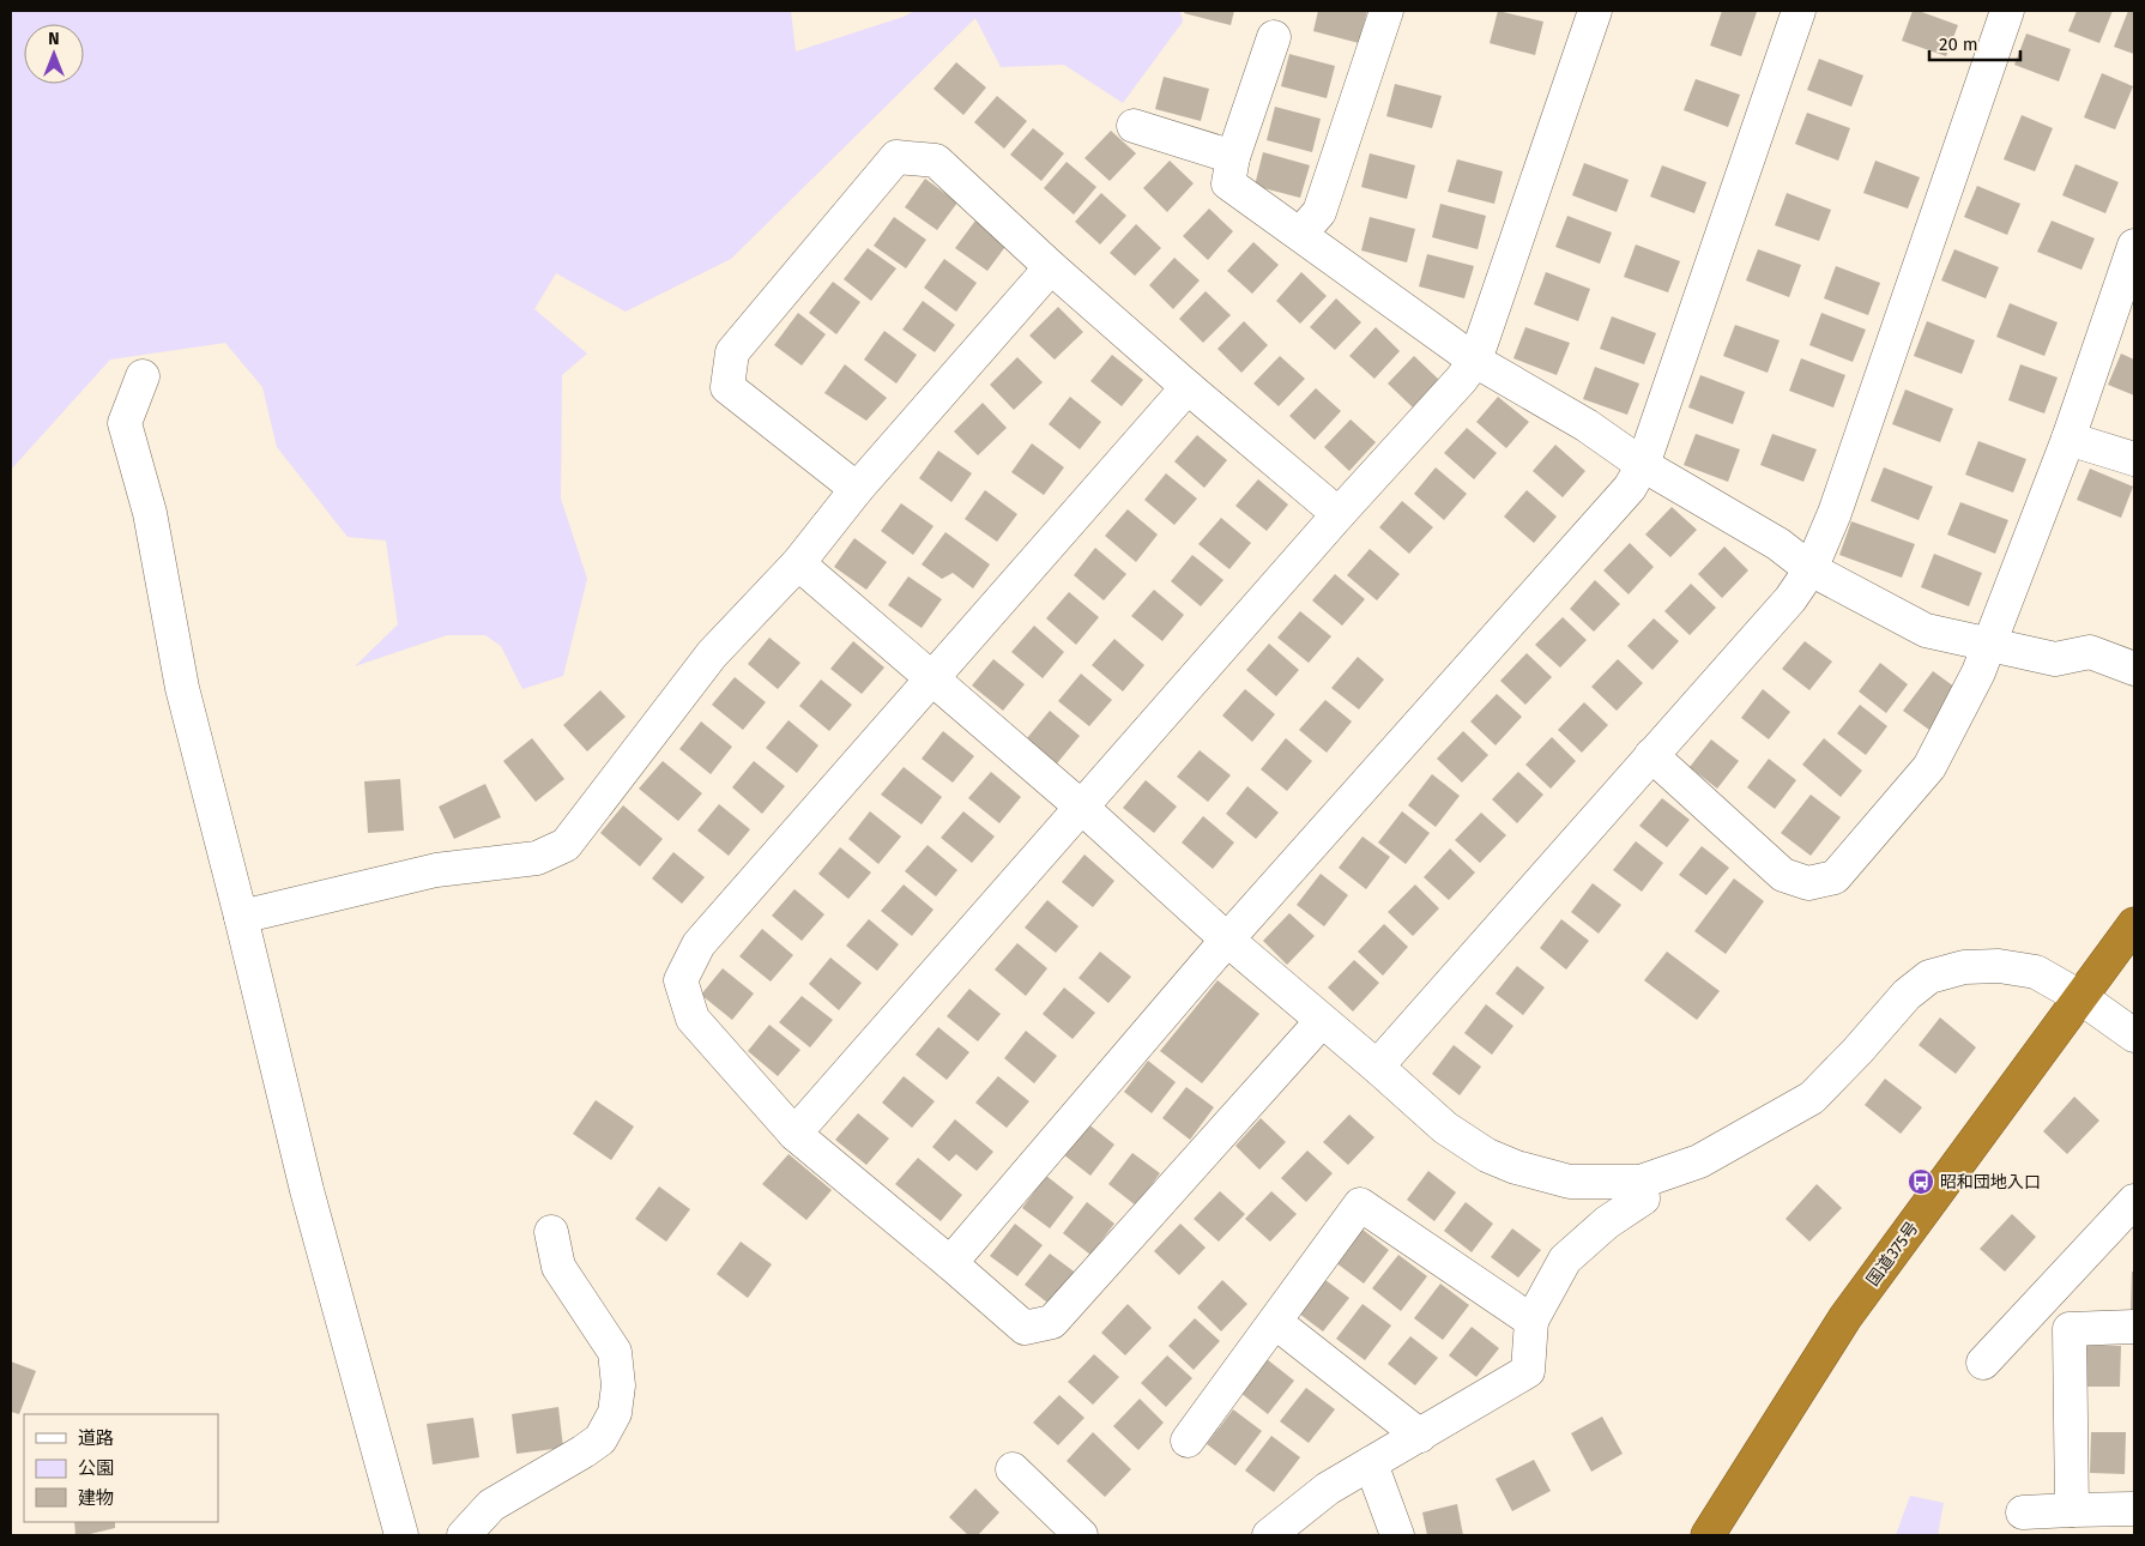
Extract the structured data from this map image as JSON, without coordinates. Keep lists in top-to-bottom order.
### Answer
{
  "streets": {
    "highway": ["国道375号"]
  },
  "places": {
    "bus stop": ["昭和団地入口"]
  },
  "legend": ["道路", "公園", "建物"],
  "scale_bar": "20 m",
  "north": "top"
}
